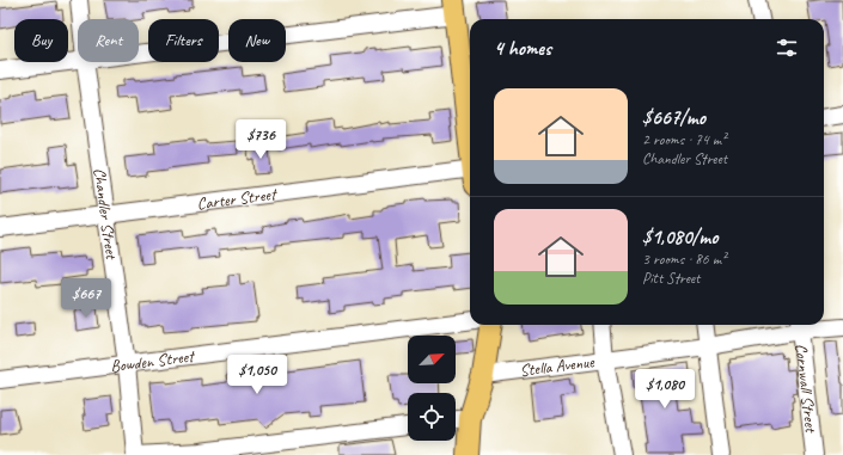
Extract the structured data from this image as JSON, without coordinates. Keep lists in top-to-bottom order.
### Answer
{
  "streets": {
    "street": [
      "Carter Street",
      "Chandler Street",
      "Bowden Street",
      "Stella Avenue",
      "Cornwall Street"
    ]
  },
  "crossings": [
    ["Carter Street", "Chandler Street"],
    ["Chandler Street", "Bowden Street"],
    ["Stella Avenue", "Cornwall Street"]
  ],
  "north": "top right",
  "page": {
    "chip": [
      "Buy",
      "Rent",
      "Filters",
      "New"
    ],
    "heading": "4 homes",
    "list": [
      {
        "name": "$667/mo",
        "note": "2 rooms · 74 m² · Chandler Street"
      },
      {
        "name": "$1,080/mo",
        "note": "3 rooms · 86 m² · Pitt Street"
      }
    ],
    "price": [
      "$736",
      "$667",
      "$1,050",
      "$1,080"
    ]
  }
}
